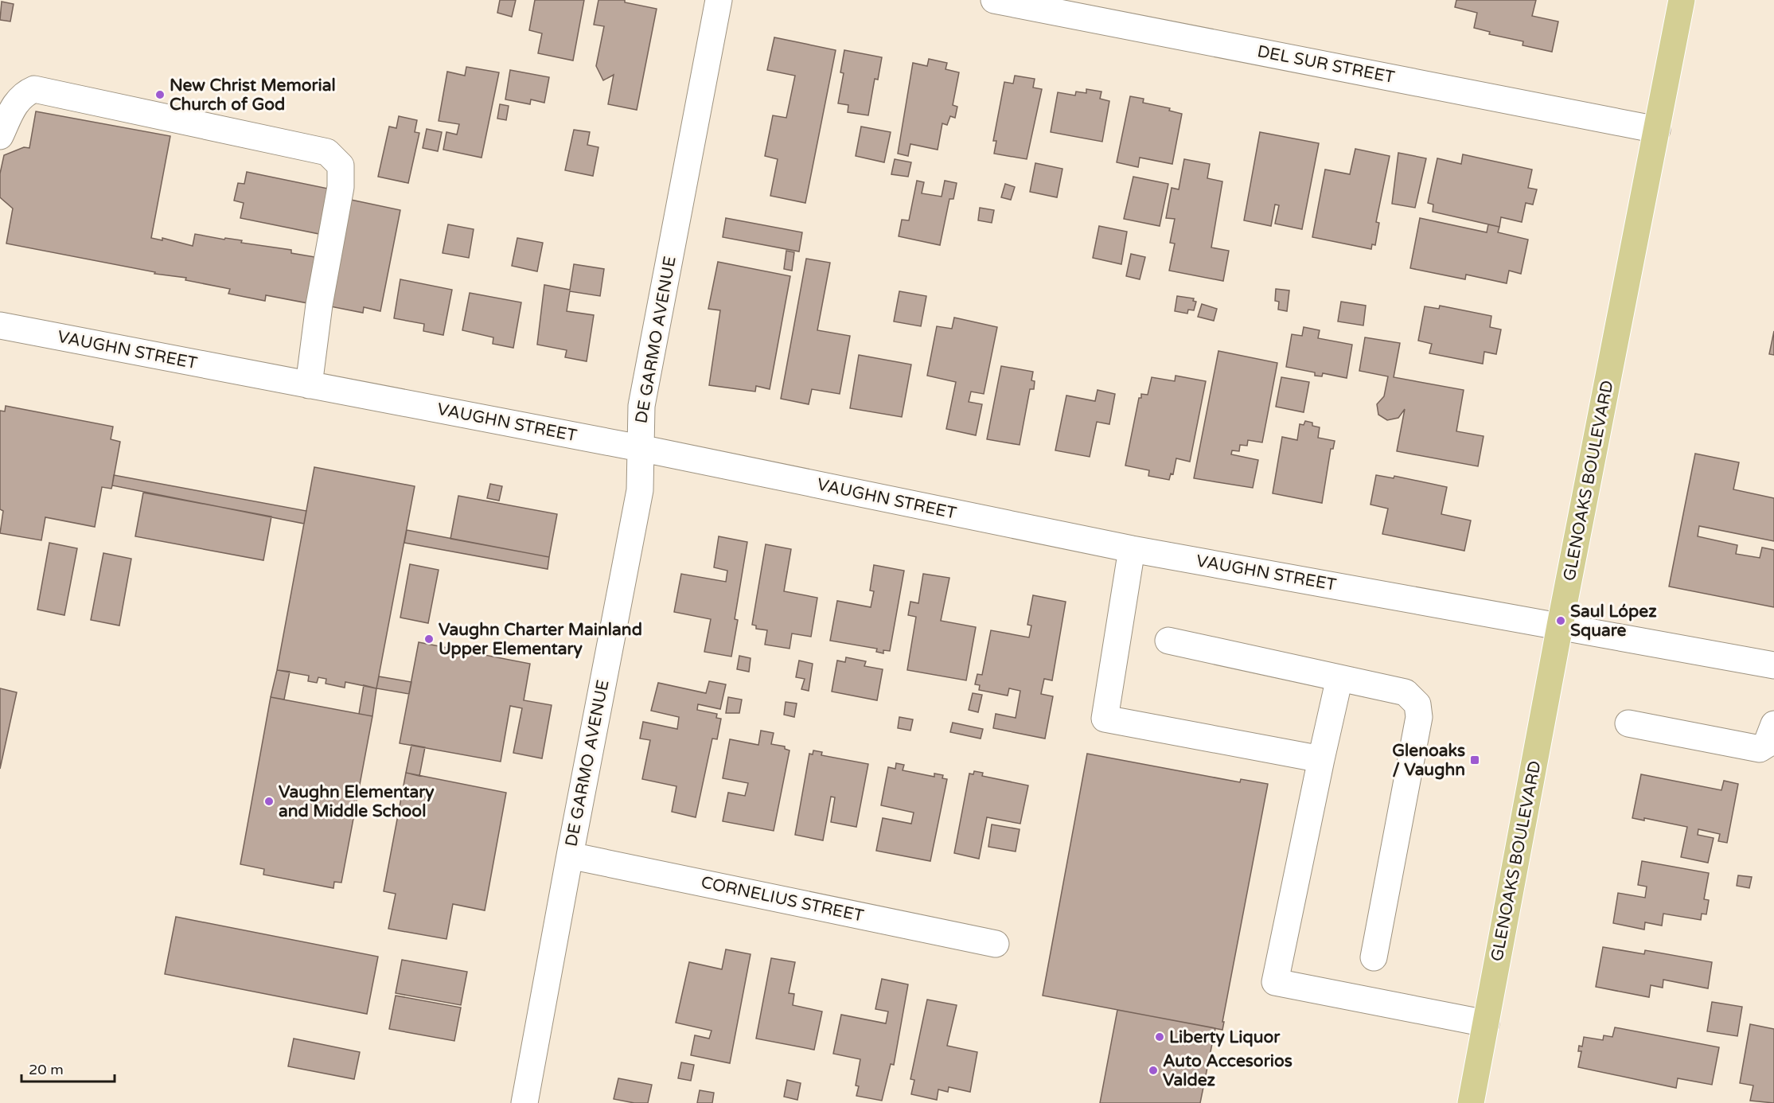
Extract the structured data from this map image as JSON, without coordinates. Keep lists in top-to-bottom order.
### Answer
{
  "streets": {
    "main road": ["GLENOAKS BOULEVARD"],
    "street": [
      "DEL SUR STREET",
      "DE GARMO AVENUE",
      "VAUGHN STREET",
      "CORNELIUS STREET"
    ]
  },
  "crossings": [
    ["DEL SUR STREET", "GLENOAKS BOULEVARD"],
    ["DE GARMO AVENUE", "VAUGHN STREET"],
    ["DE GARMO AVENUE", "CORNELIUS STREET"],
    ["VAUGHN STREET", "GLENOAKS BOULEVARD"]
  ],
  "places": {
    "other": [
      "New Christ Memorial Church of God",
      "Saul López Square",
      "Vaughn Charter Mainland Upper Elementary",
      "Vaughn Elementary and Middle School",
      "Liberty Liquor",
      "Auto Accesorios Valdez"
    ],
    "transit": ["Glenoaks / Vaughn"]
  },
  "scale_bar": "20 m"
}
